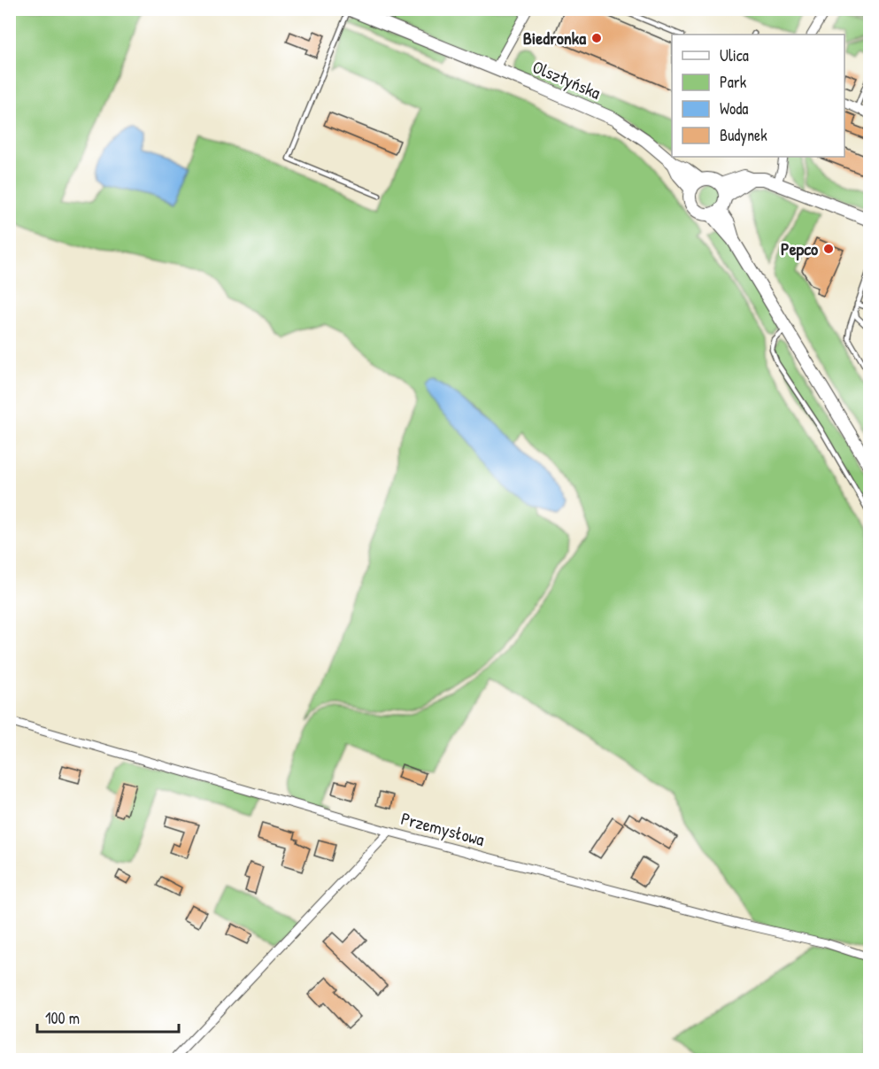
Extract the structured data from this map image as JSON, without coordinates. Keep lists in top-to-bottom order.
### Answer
{
  "streets": {
    "main road": ["Olsztyńska"],
    "street": ["Przemysłowa"]
  },
  "places": ["Biedronka", "Pepco"],
  "legend": [
    "Ulica",
    "Park",
    "Woda",
    "Budynek"
  ],
  "scale_bar": "100 m"
}
